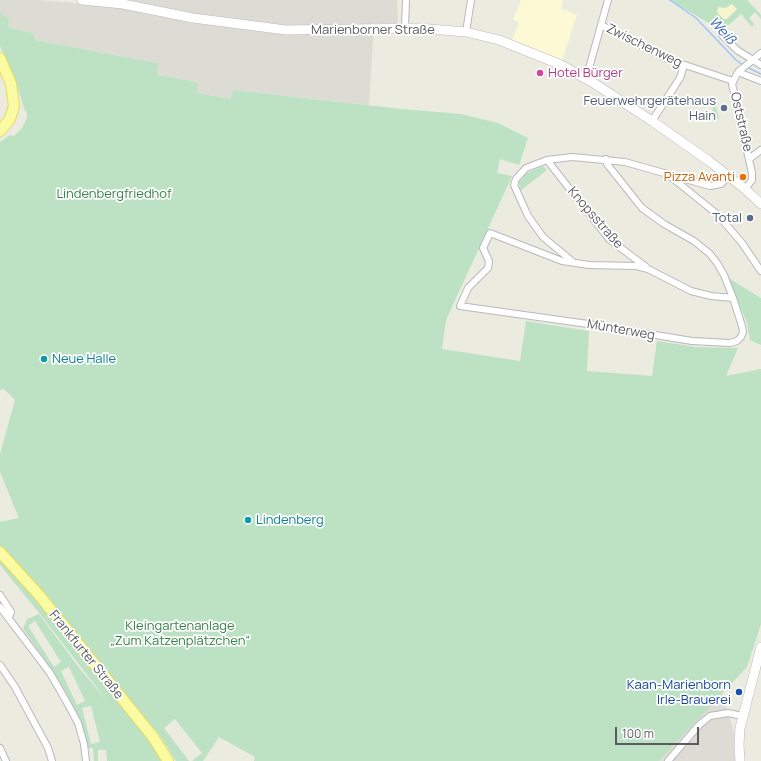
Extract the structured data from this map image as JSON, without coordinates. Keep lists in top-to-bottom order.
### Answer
{
  "streets": {
    "main road": ["Marienborner Straße", "Frankfurter Straße"],
    "street": [
      "Zwischenweg",
      "Oststraße",
      "Knopsstraße",
      "Münterweg"
    ]
  },
  "crossings": [
    ["Marienborner Straße", "Oststraße"],
    ["Zwischenweg", "Oststraße"]
  ],
  "water": ["Weiß"],
  "parks": ["Lindenbergfriedhof", "Kleingartenanlage „Zum Katzenplätzchen“"],
  "places": [
    "Hotel Bürger",
    "Feuerwehrgerätehaus Hain",
    "Pizza Avanti",
    "Total",
    "Neue Halle",
    "Lindenberg",
    "Kaan-Marienborn Irle-Brauerei"
  ],
  "scale_bar": "100 m"
}
